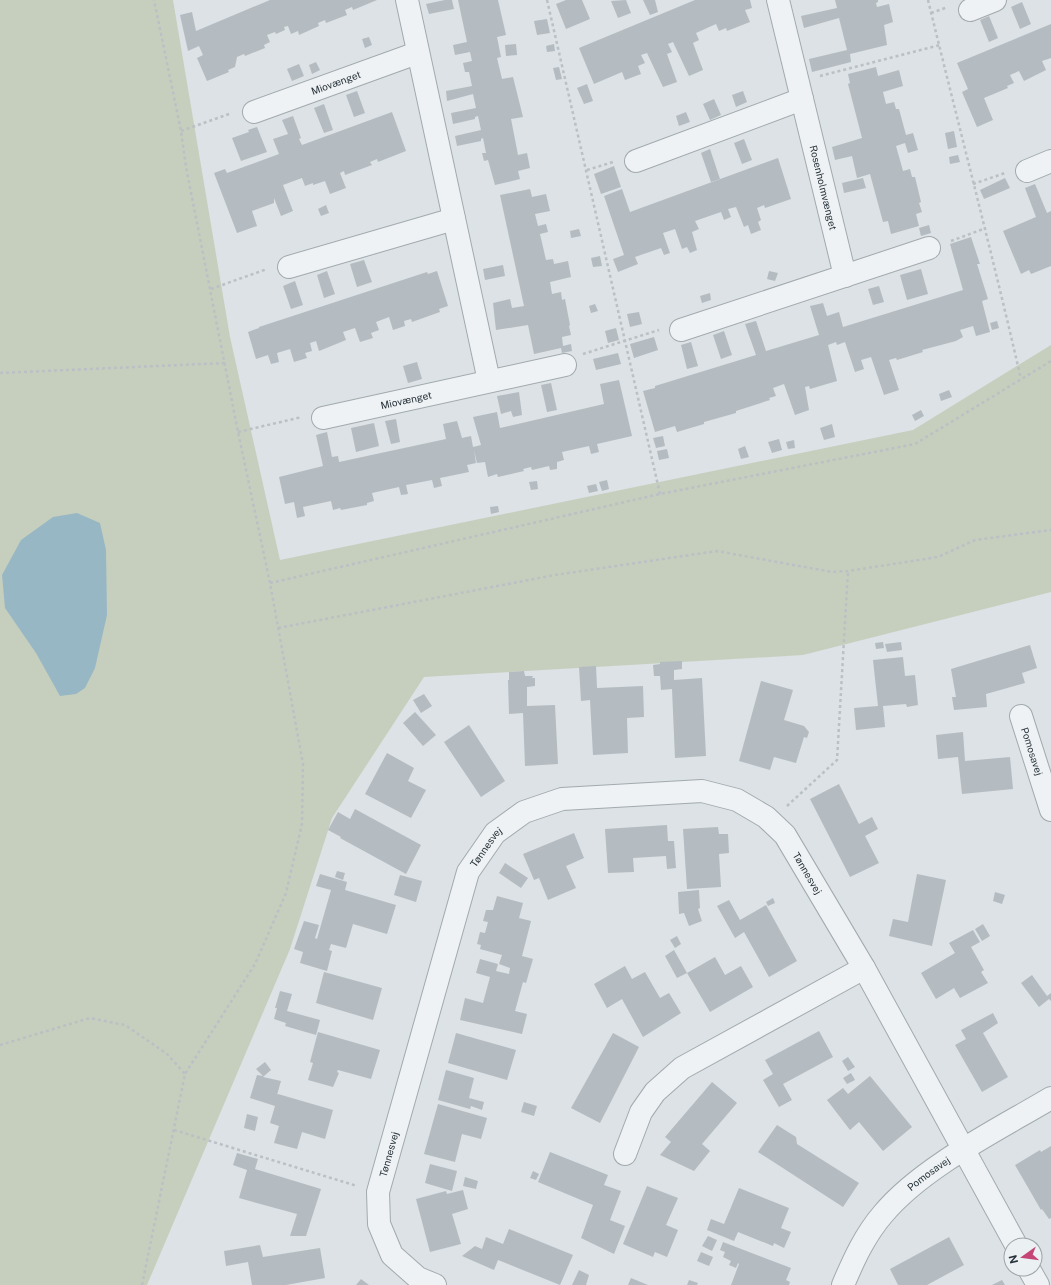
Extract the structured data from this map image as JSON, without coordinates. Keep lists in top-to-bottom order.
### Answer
{
  "streets": {
    "street": [
      "Miovænget",
      "Rosenholmvænget",
      "Pomosavej",
      "Tønnesvej"
    ]
  },
  "crossings": [
    ["Pomosavej", "Tønnesvej"]
  ],
  "north": "left"
}
